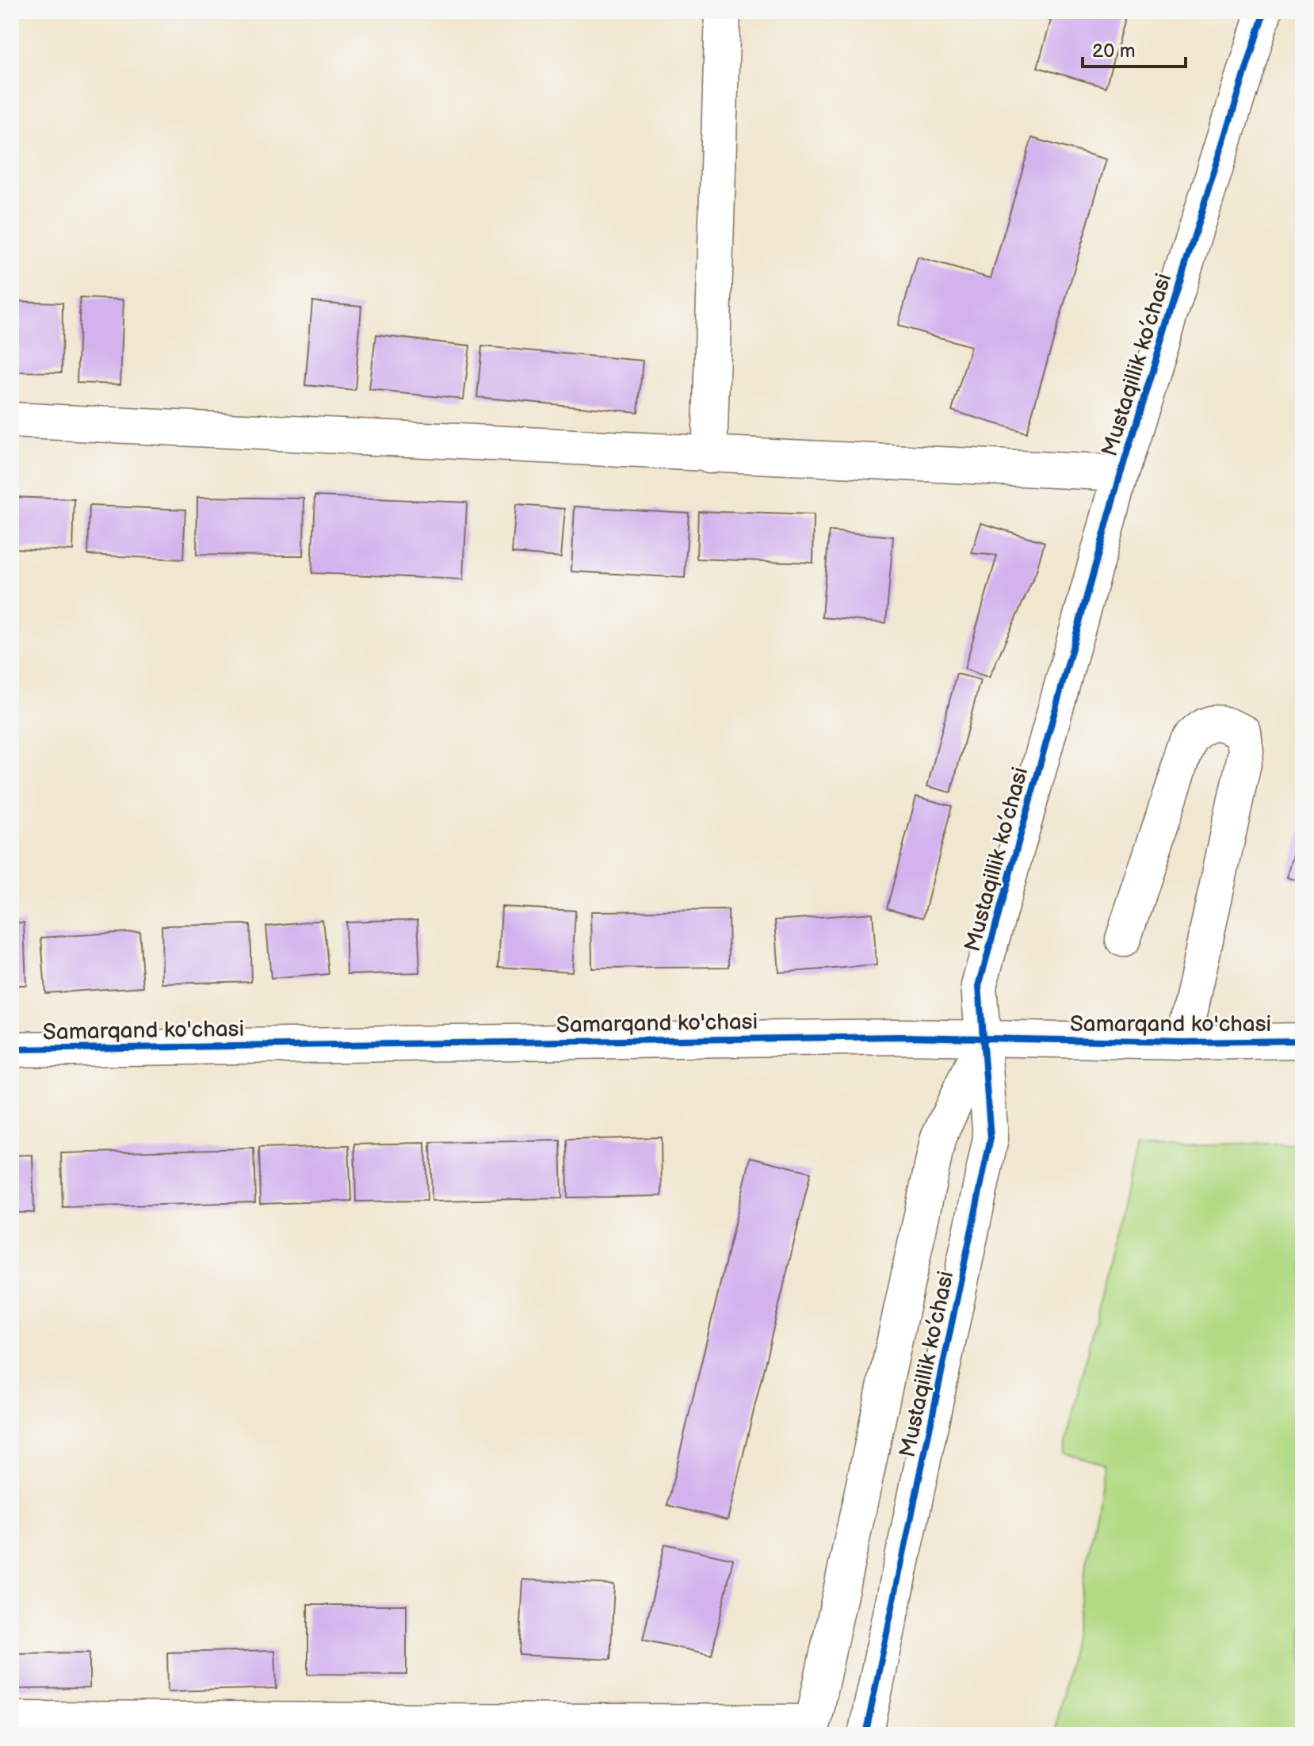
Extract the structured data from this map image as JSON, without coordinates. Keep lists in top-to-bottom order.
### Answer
{
  "streets": {
    "street": ["Mustaqillik ko’chasi", "Samarqand ko'chasi"]
  },
  "crossings": [
    ["Mustaqillik ko’chasi", "Samarqand ko'chasi"]
  ],
  "scale_bar": "20 m"
}
